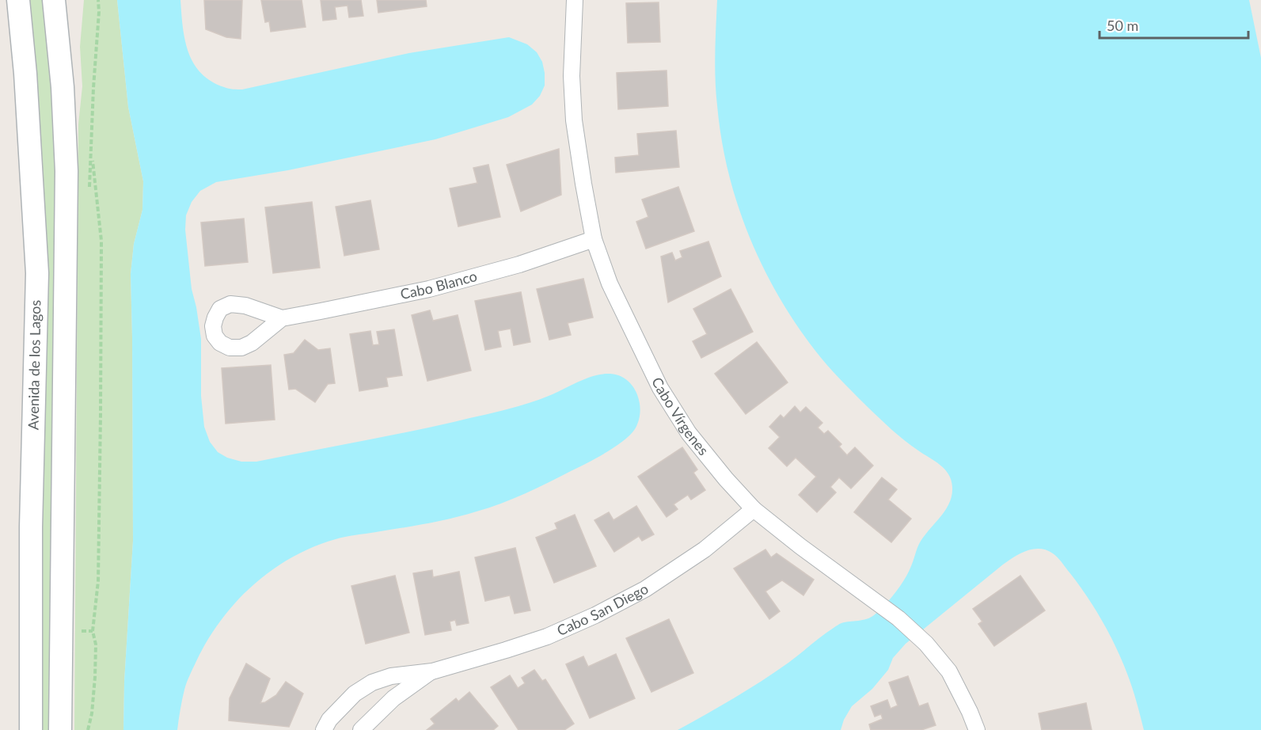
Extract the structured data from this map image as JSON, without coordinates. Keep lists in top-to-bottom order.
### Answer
{
  "streets": {
    "street": [
      "Cabo Blanco",
      "Avenida de los Lagos",
      "Cabo Vírgenes",
      "Cabo San Diego"
    ]
  },
  "crossings": [
    ["Cabo Blanco", "Cabo Vírgenes"],
    ["Cabo Vírgenes", "Cabo San Diego"]
  ],
  "scale_bar": "50 m"
}
